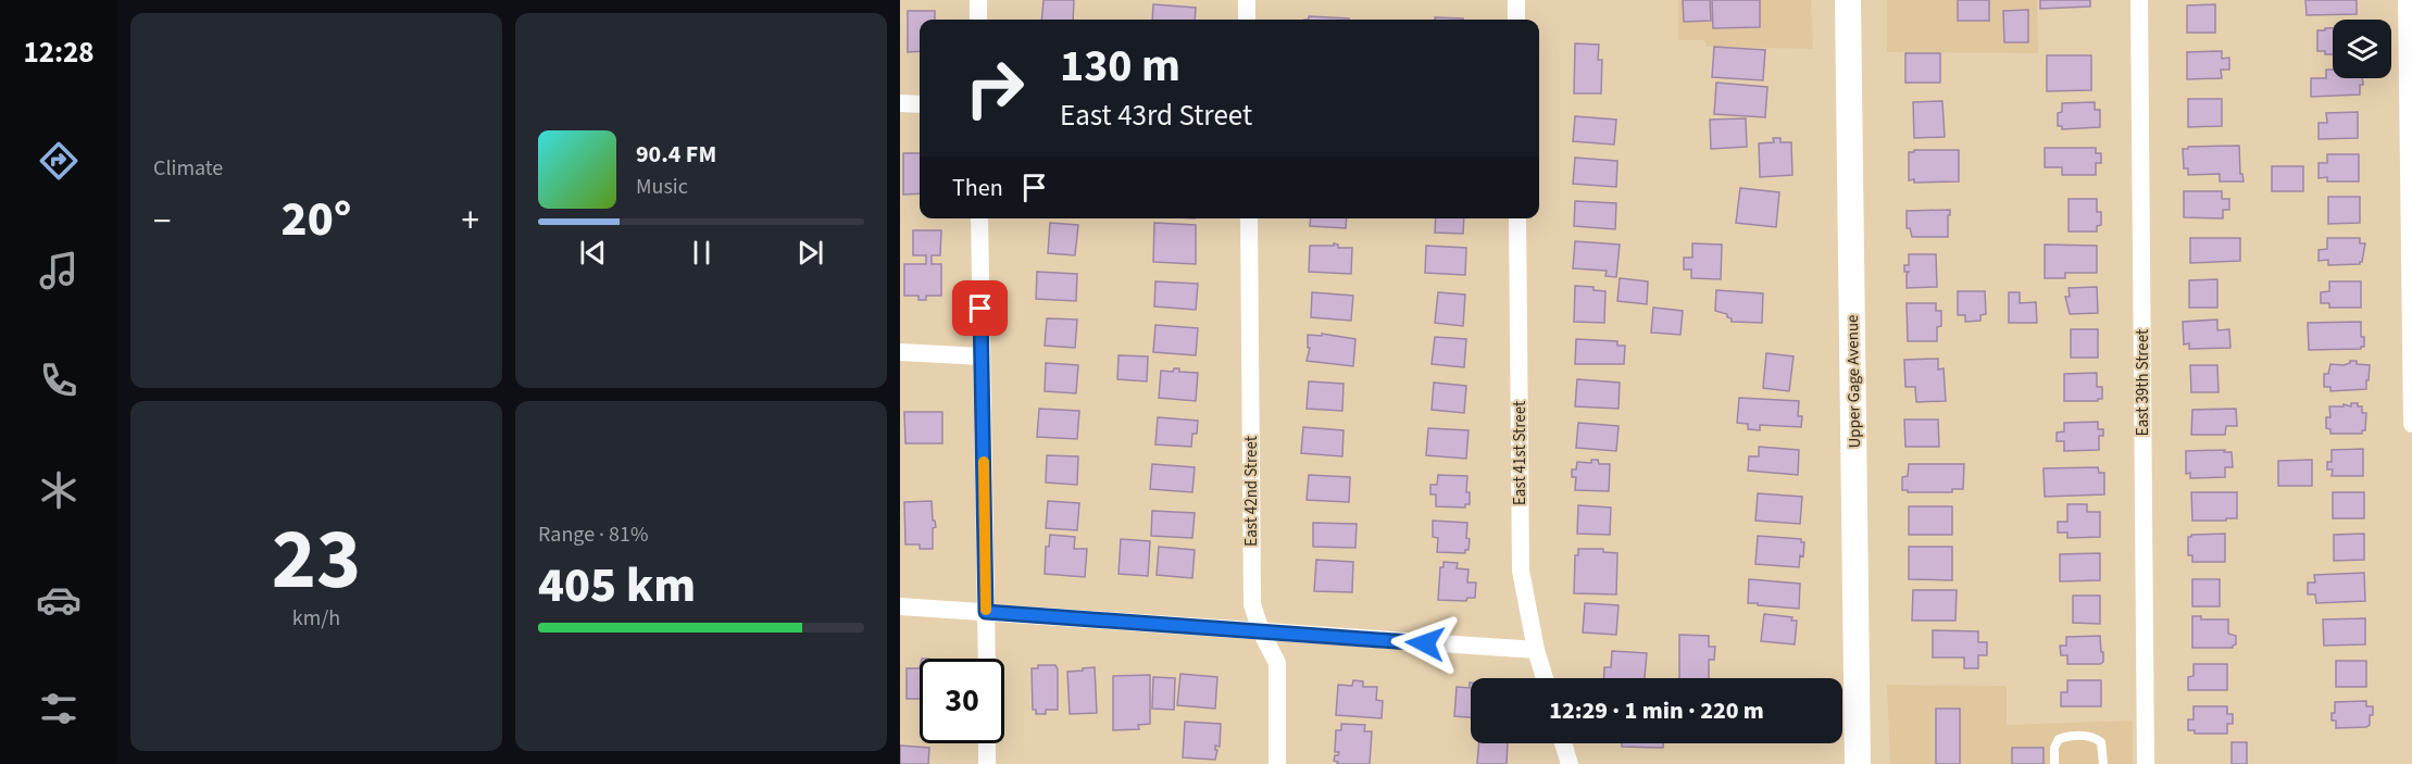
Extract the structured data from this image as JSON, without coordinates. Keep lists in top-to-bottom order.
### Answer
{
  "streets": {
    "main road": ["Upper Gage Avenue"],
    "street": ["East 39th Street", "East 41st Street", "East 42nd Street"]
  },
  "page": {
    "tabs": "12:28",
    "tile": [
      "Climate",
      ["23", "km/h"],
      ["Range · 81%", "405 km"]
    ],
    "turn": ["130 m", "East 43rd Street"],
    "song": ["90.4 FM", "Music"],
    "then": "Then",
    "heat": ["−", "20°", "+"],
    "limit": "30",
    "trip": "12:29 · 1 min · 220 m"
  }
}
